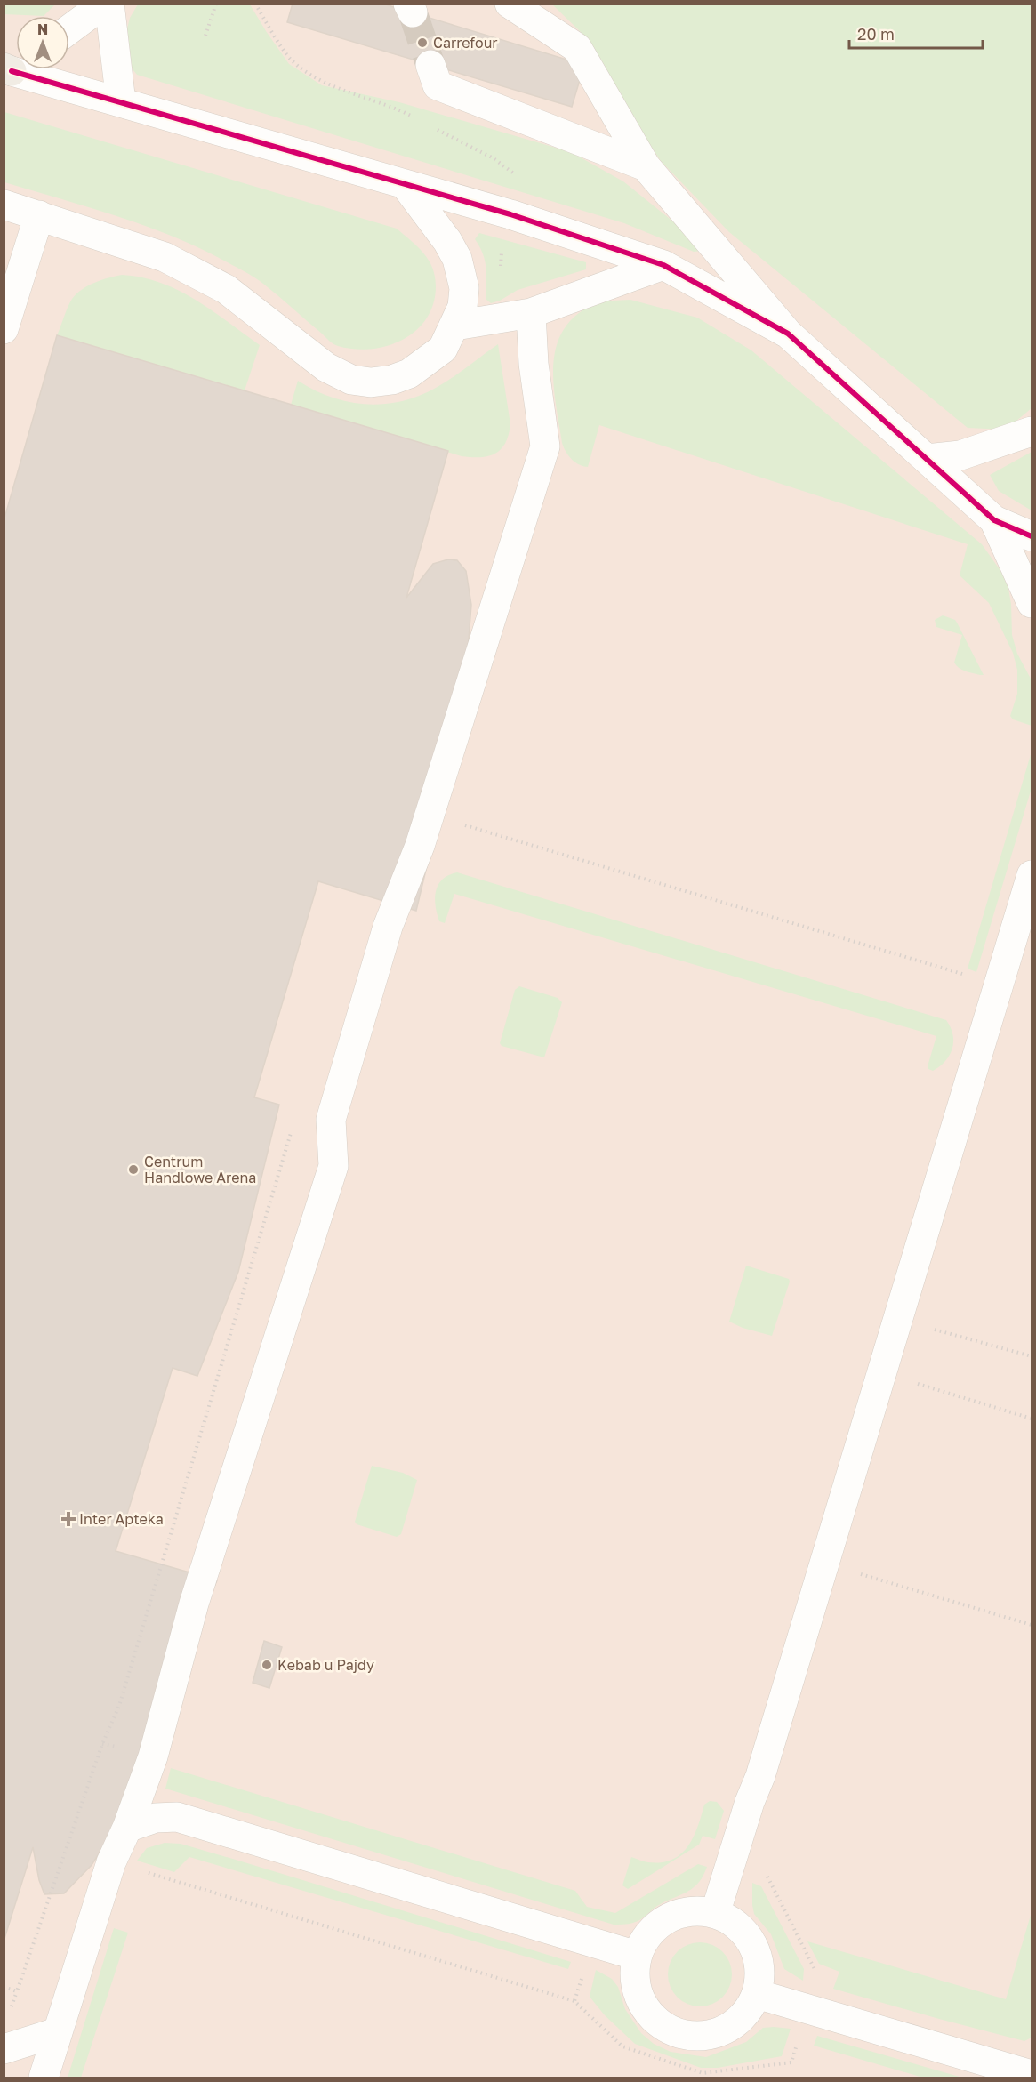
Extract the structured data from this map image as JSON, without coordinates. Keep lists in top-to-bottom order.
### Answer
{
  "places": {
    "other": ["Carrefour", "Centrum Handlowe Arena", "Kebab u Pajdy"],
    "health": ["Inter Apteka"]
  },
  "scale_bar": "20 m",
  "north": "top"
}
